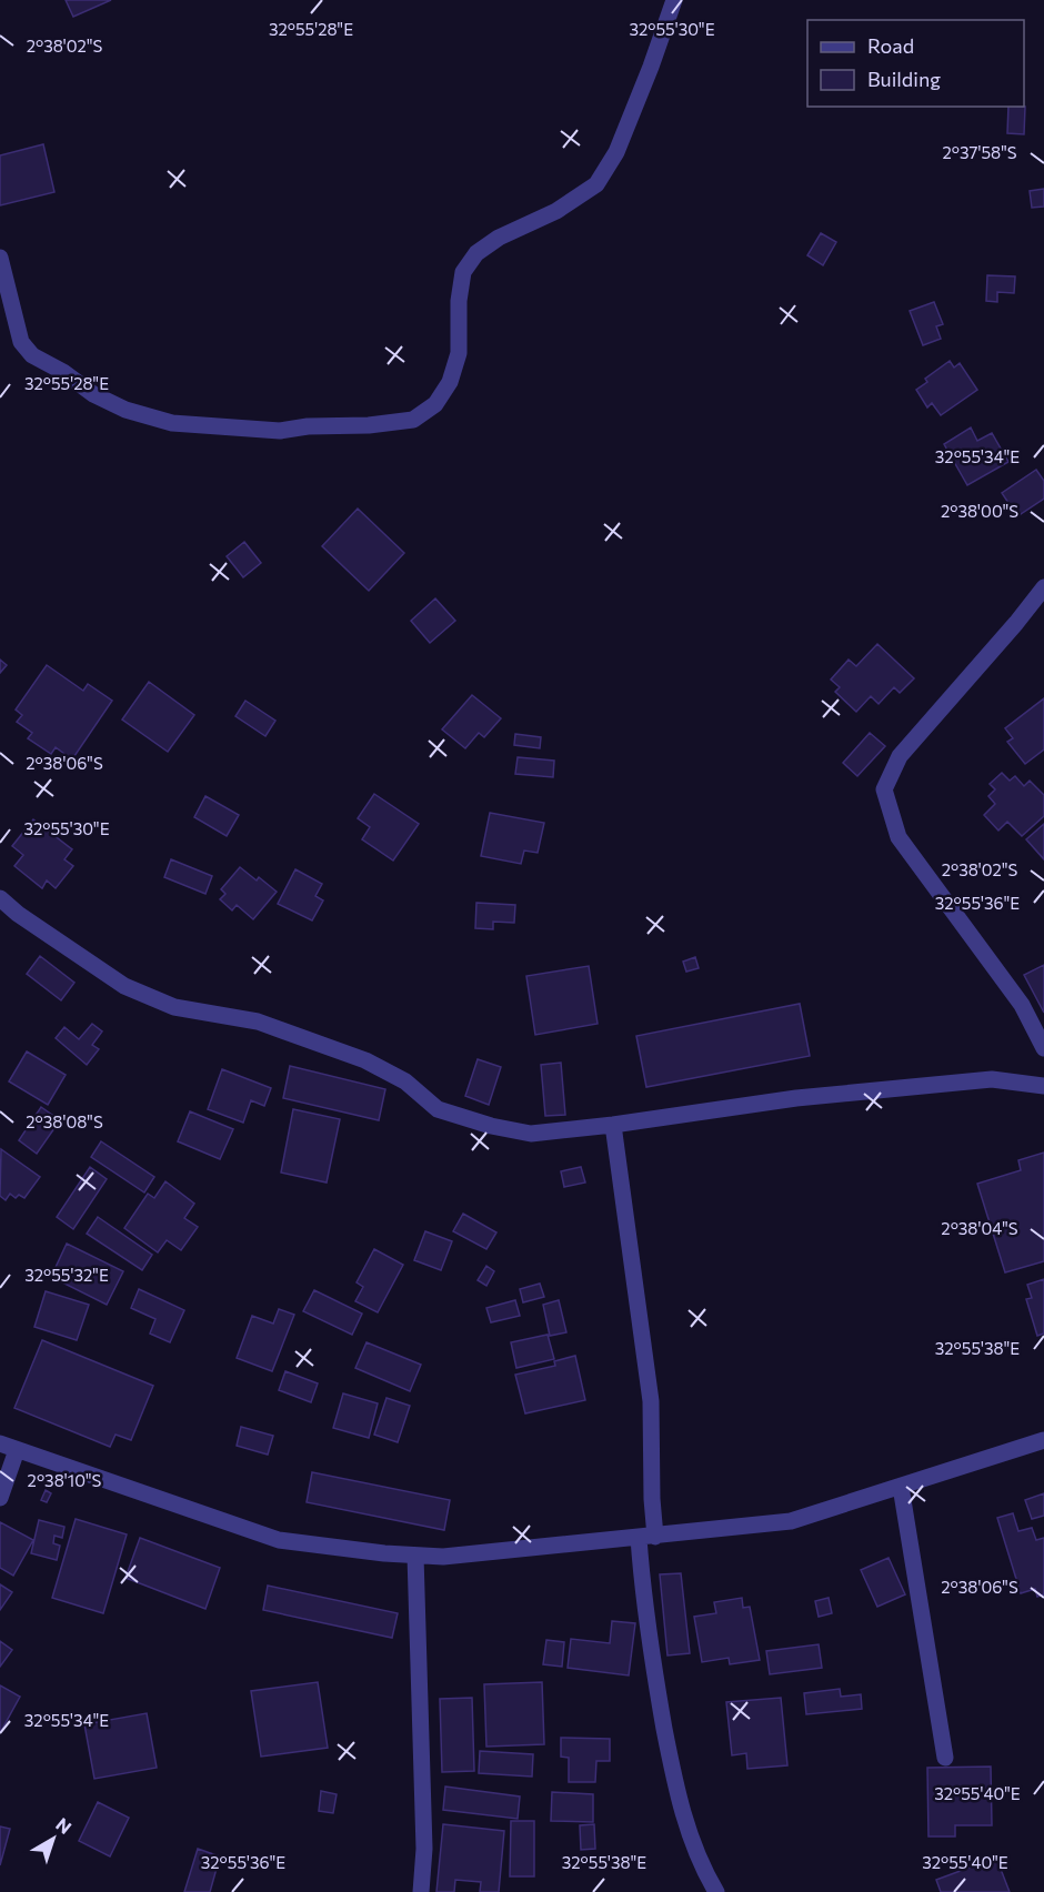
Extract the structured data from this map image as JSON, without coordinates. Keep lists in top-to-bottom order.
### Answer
{
  "legend": ["Road", "Building"],
  "north": "top right",
  "coordinates": [
    "32°55'28\"E",
    "32°55'30\"E",
    "2°38'02\"S",
    "2°37'58\"S",
    "32°55'34\"E",
    "2°38'00\"S",
    "2°38'06\"S",
    "32°55'36\"E",
    "2°38'08\"S",
    "2°38'04\"S",
    "32°55'32\"E",
    "32°55'38\"E",
    "2°38'10\"S",
    "32°55'40\"E"
  ]
}
